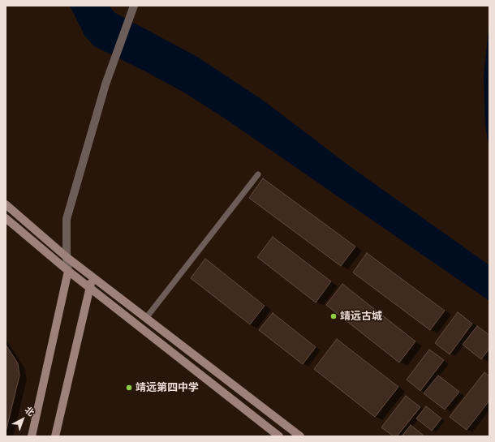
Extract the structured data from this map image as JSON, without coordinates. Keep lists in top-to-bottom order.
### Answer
{
  "places": ["靖远古城", "靖远第四中学"],
  "north": "top right"
}
